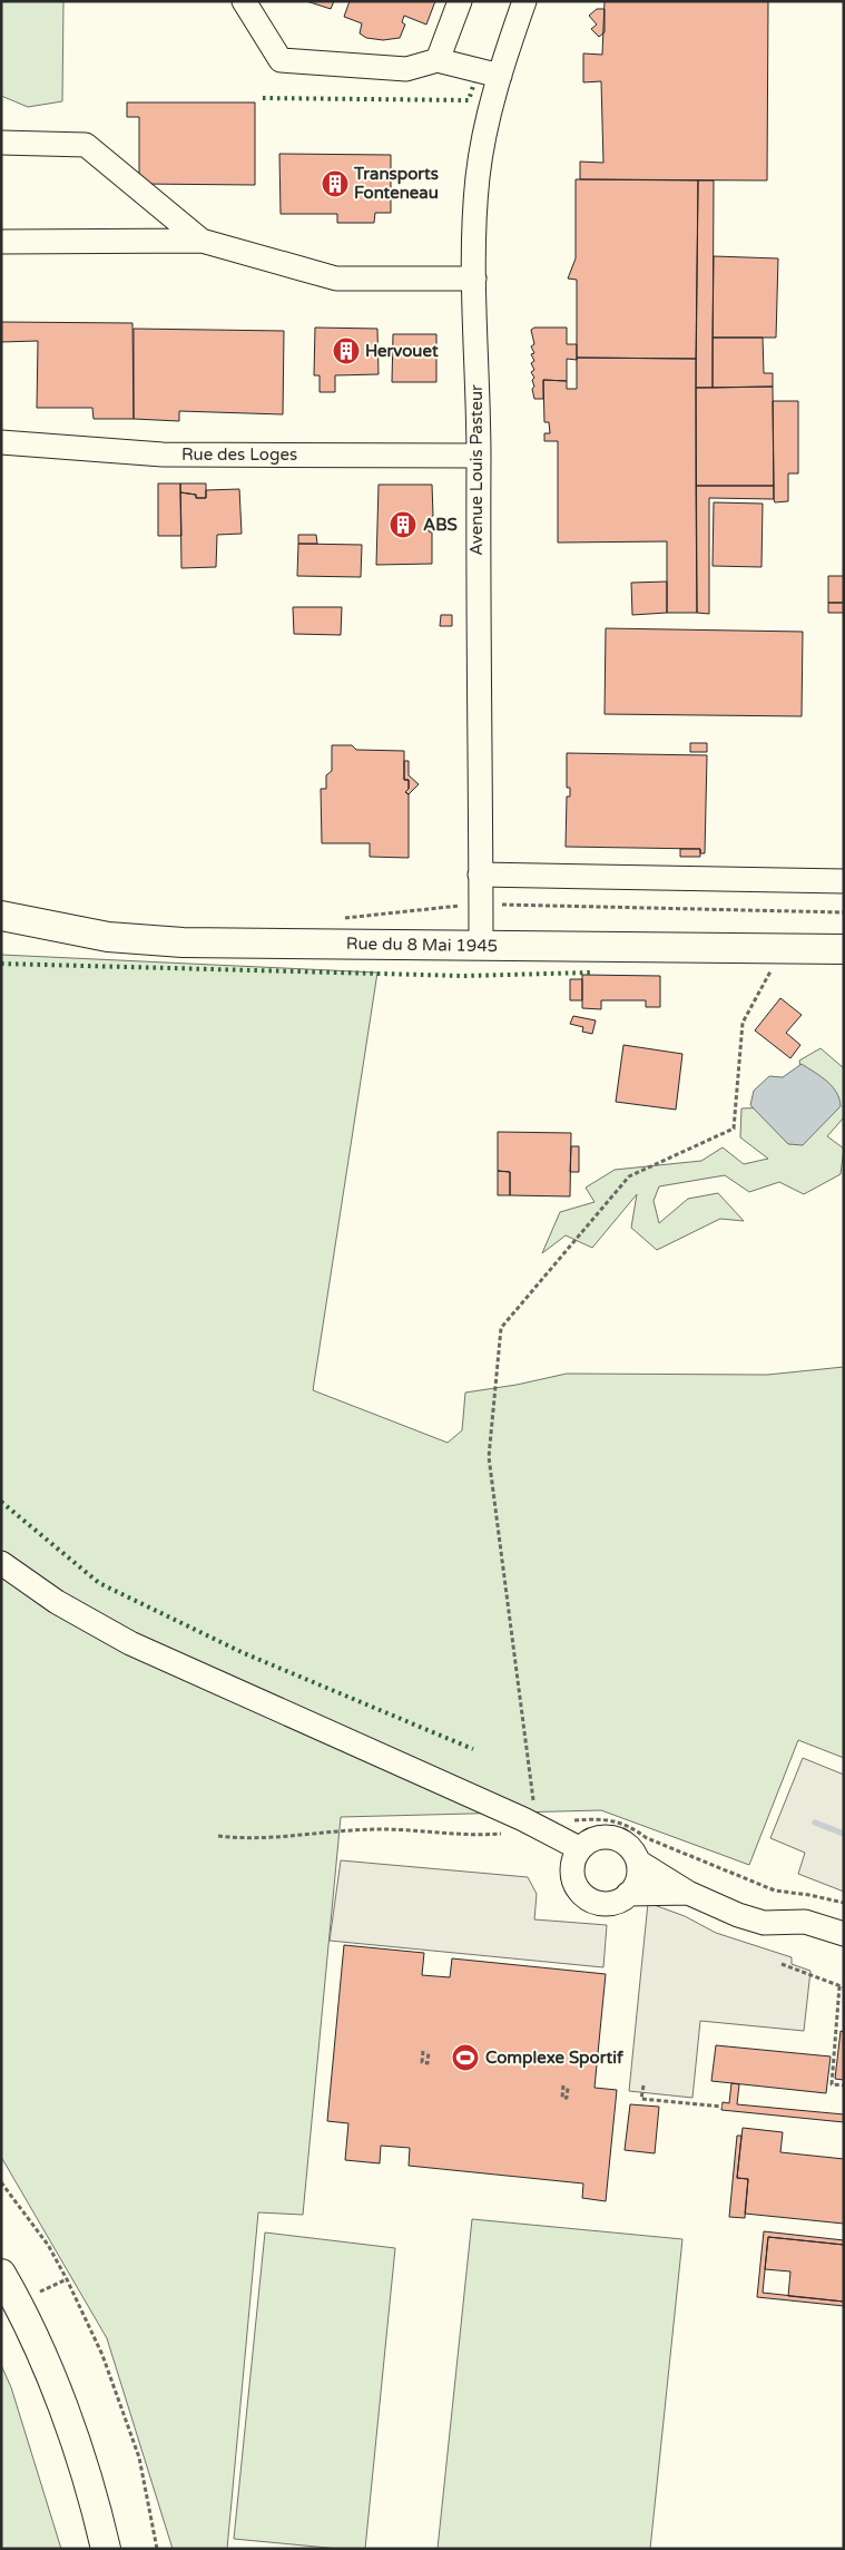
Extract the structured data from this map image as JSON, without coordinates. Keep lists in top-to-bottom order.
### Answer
{
  "streets": {
    "main road": ["Rue du 8 Mai 1945"],
    "street": ["Rue des Loges", "Avenue Louis Pasteur"]
  },
  "crossings": [
    ["Rue des Loges", "Avenue Louis Pasteur"],
    ["Avenue Louis Pasteur", "Rue du 8 Mai 1945"]
  ],
  "places": {
    "building": ["Transports Fonteneau", "Hervouet", "ABS"],
    "sports": ["Complexe Sportif"]
  }
}
